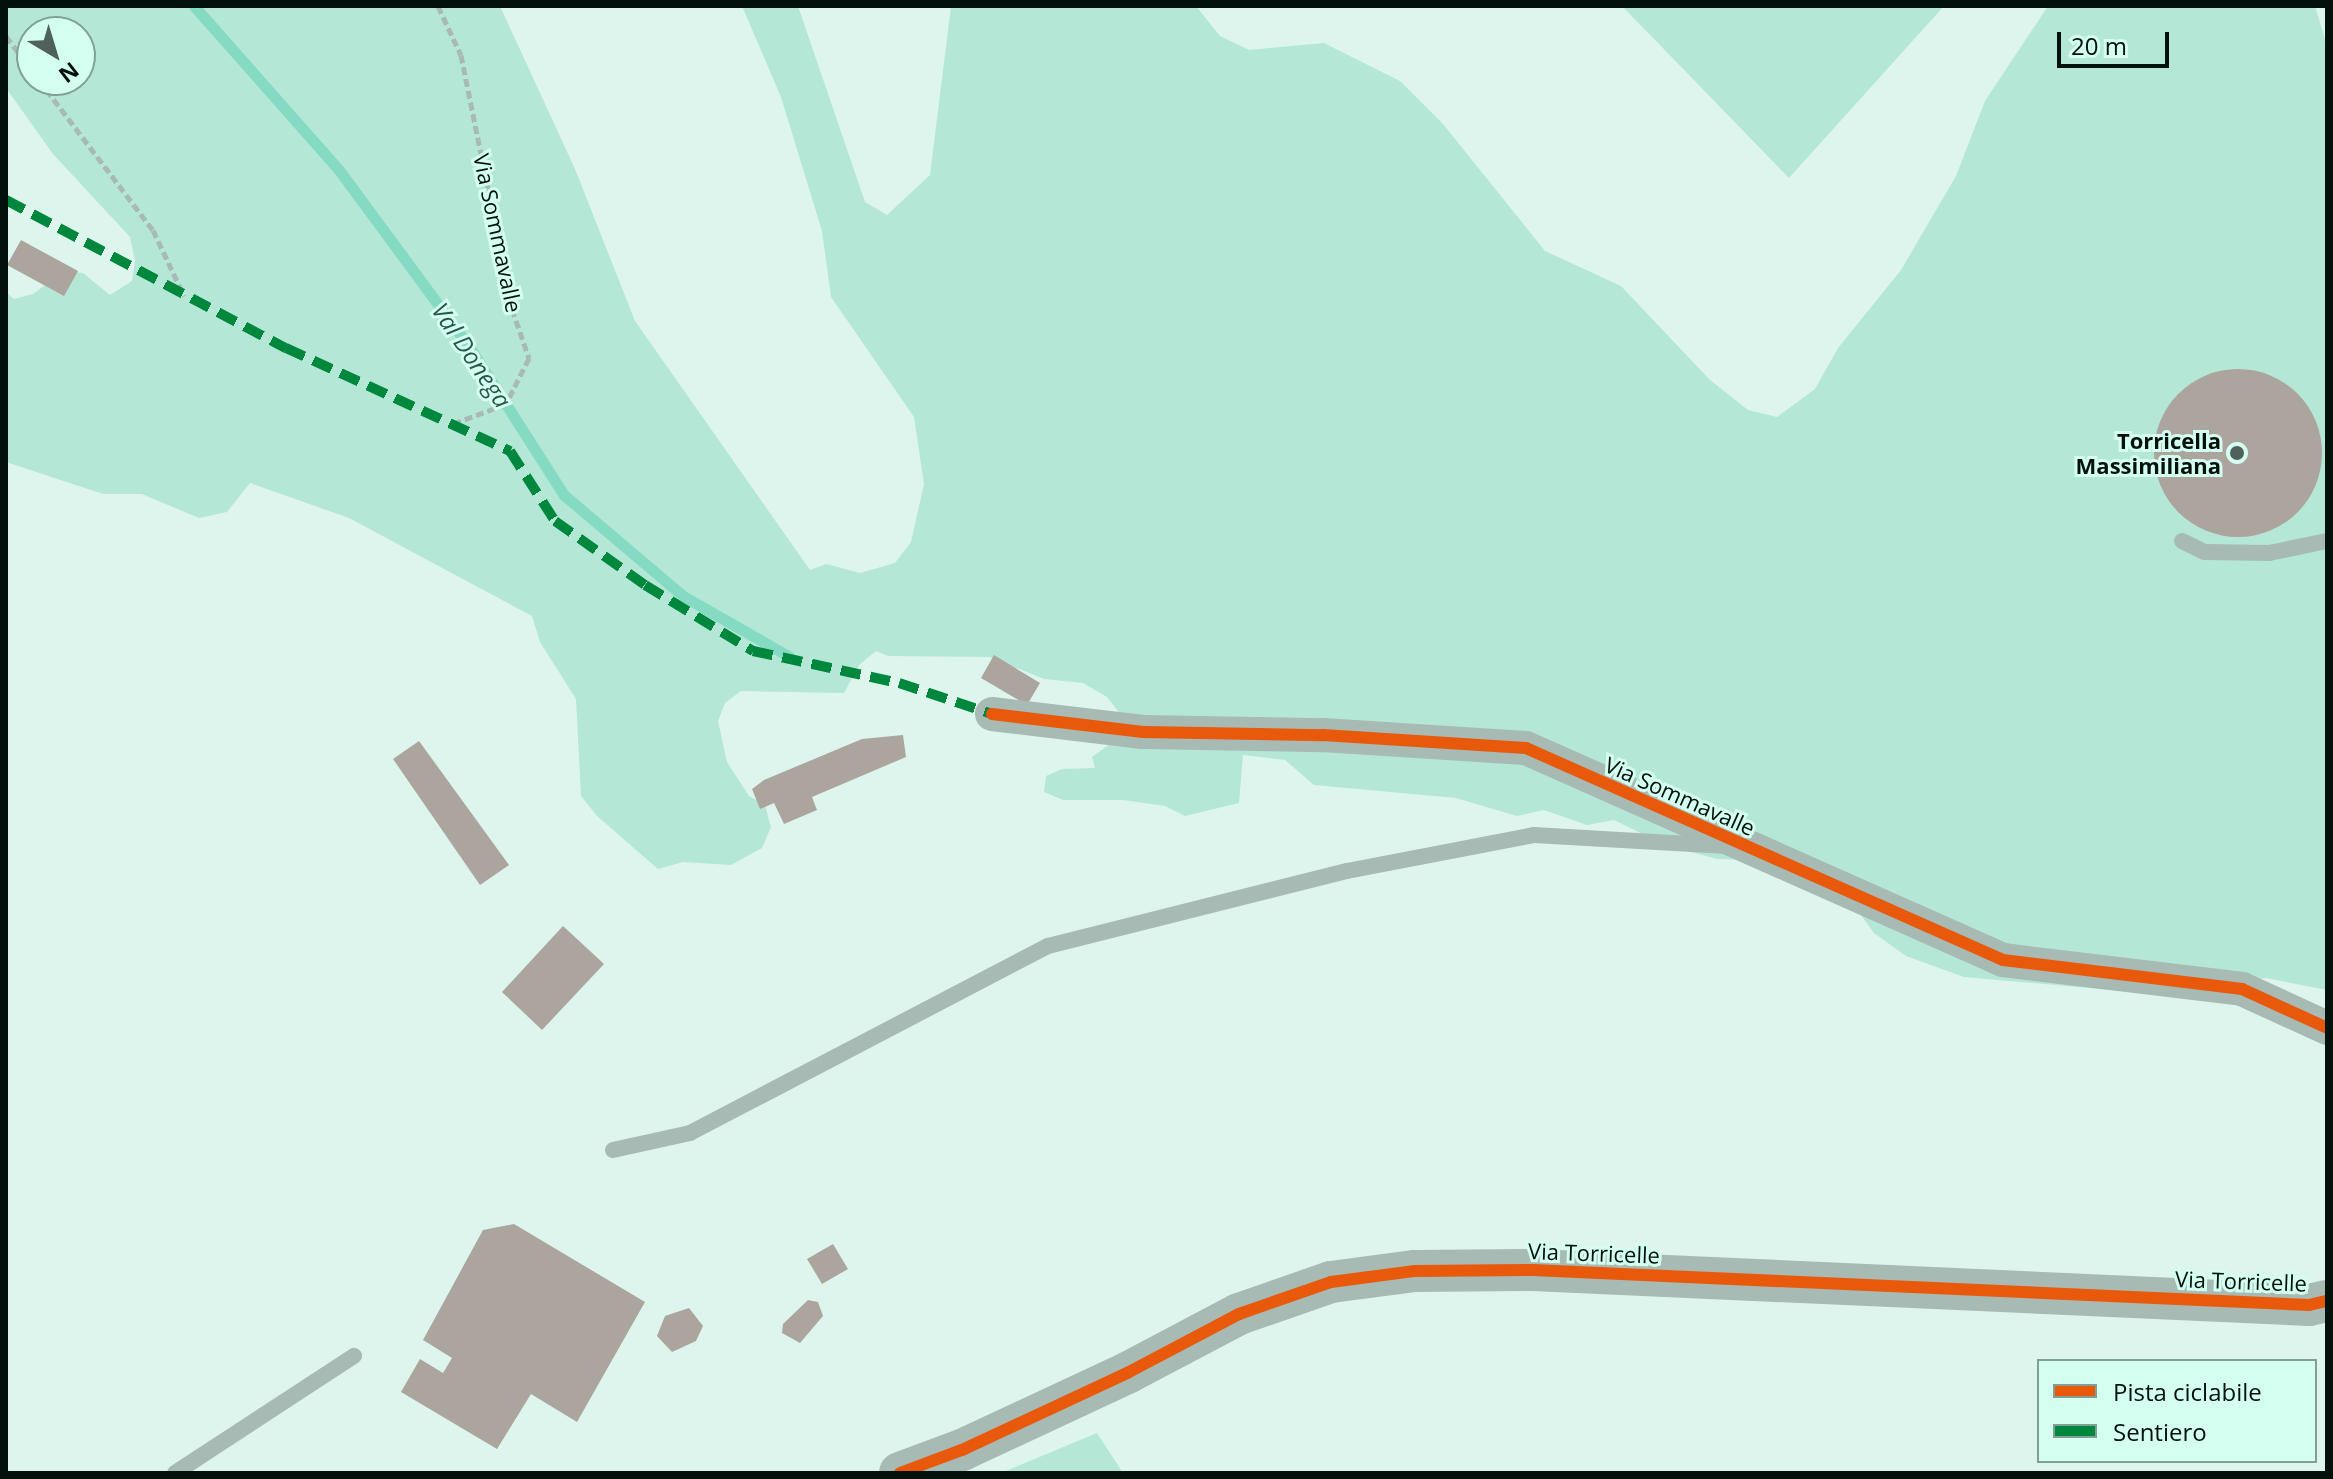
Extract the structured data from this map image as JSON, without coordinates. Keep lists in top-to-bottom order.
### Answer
{
  "streets": {
    "street": ["Via Sommavalle", "Via Torricelle"]
  },
  "water": ["Val Donega"],
  "places": ["Torricella Massimiliana"],
  "legend": ["Pista ciclabile", "Sentiero"],
  "scale_bar": "20 m",
  "north": "bottom right"
}
